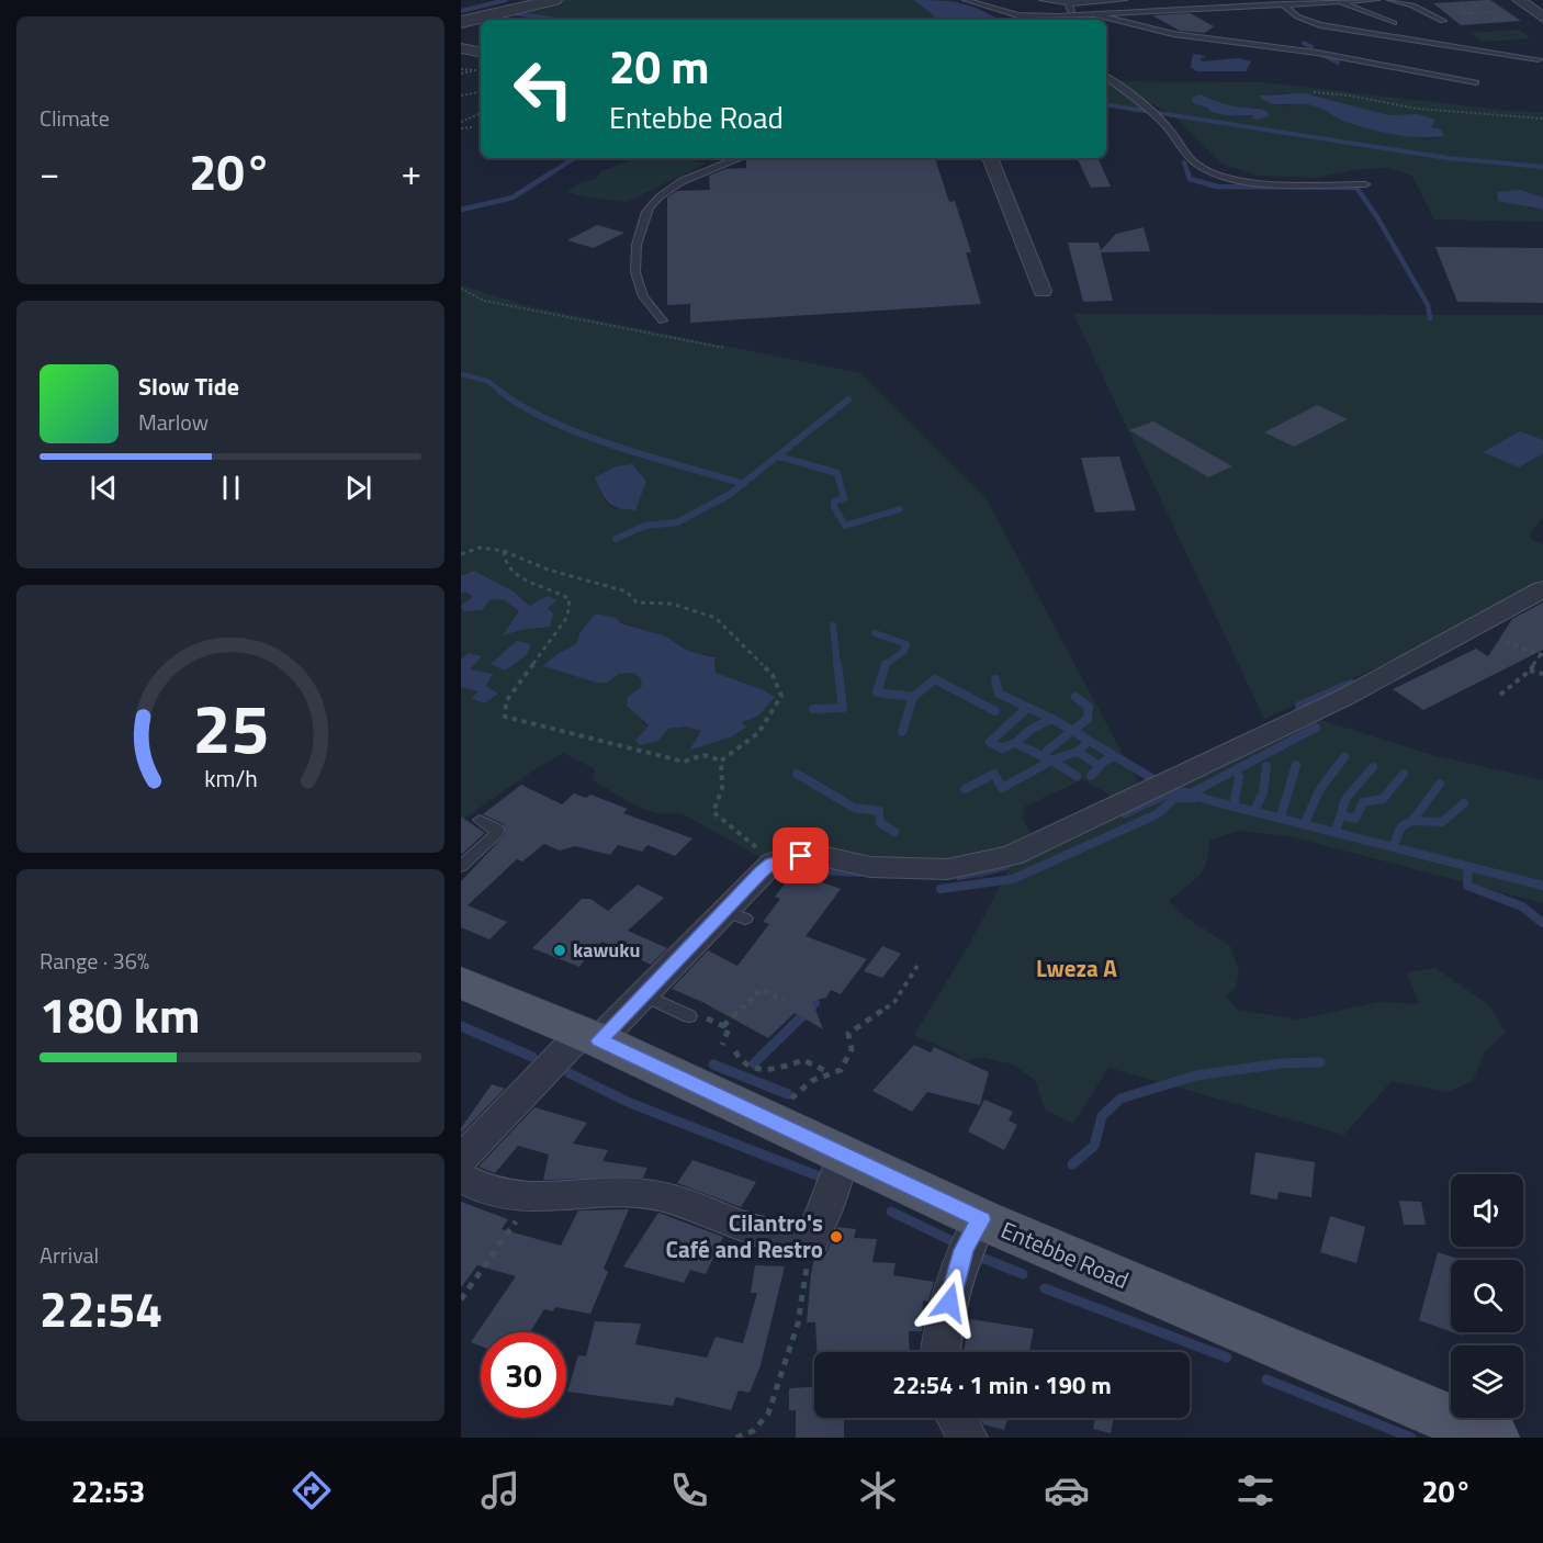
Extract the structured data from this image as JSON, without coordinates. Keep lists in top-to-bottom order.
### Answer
{
  "streets": {
    "main road": ["Entebbe Road"]
  },
  "districts": ["Lweza A"],
  "places": ["kawuku", "Cilantro's Café and Restro"],
  "page": {
    "tile": [
      "Climate",
      ["Range · 36%", "180 km"],
      ["Arrival", "22:54"]
    ],
    "turn": ["20 m", "Entebbe Road"],
    "heat": ["−", "20°", "+"],
    "song": ["Slow Tide", "Marlow"],
    "limit": "30",
    "trip": "22:54 · 1 min · 190 m",
    "tabs": ["22:53", "20°"],
    "gauge": ["25", "km/h"]
  }
}
